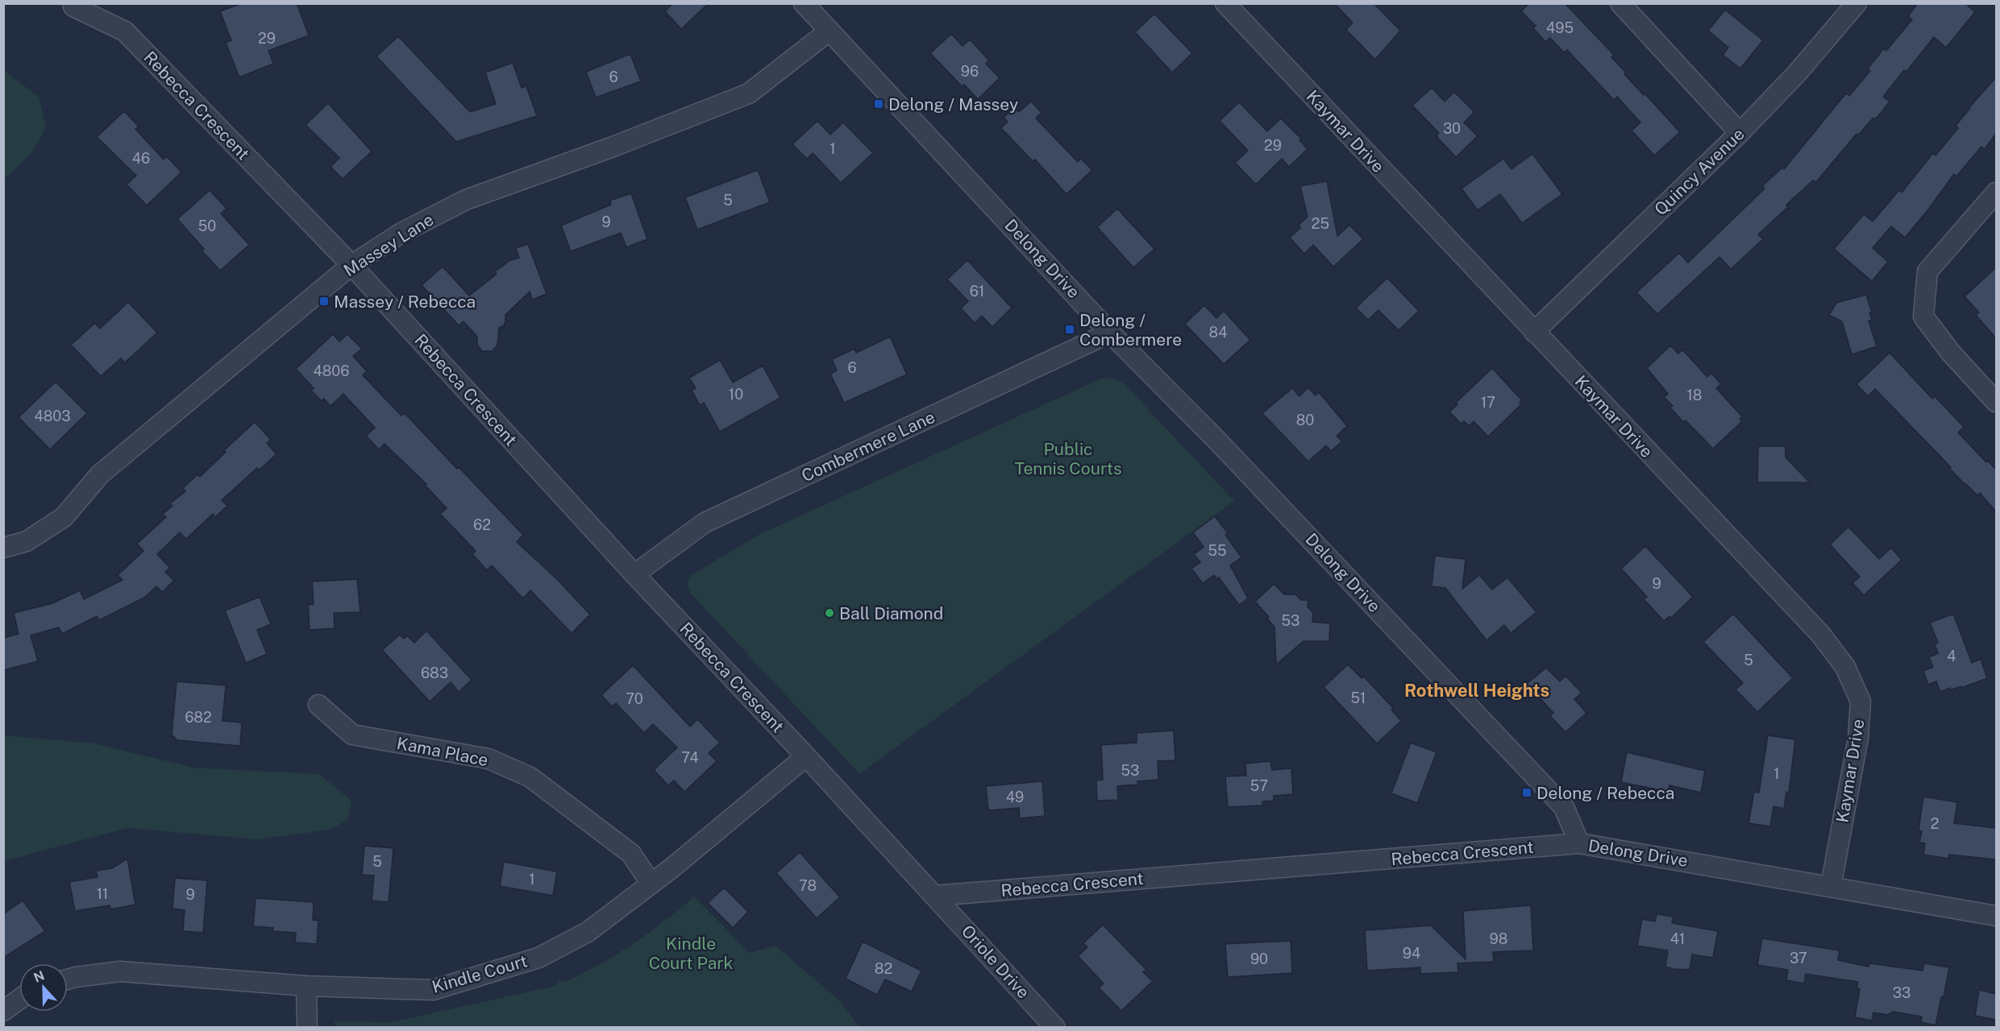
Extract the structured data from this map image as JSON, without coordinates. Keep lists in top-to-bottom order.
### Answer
{
  "streets": {
    "street": [
      "Rebecca Crescent",
      "Kaymar Drive",
      "Quincy Avenue",
      "Massey Lane",
      "Delong Drive",
      "Combermere Lane",
      "Kama Place",
      "Oriole Drive",
      "Kindle Court"
    ]
  },
  "crossings": [
    ["Rebecca Crescent", "Massey Lane"],
    ["Rebecca Crescent", "Delong Drive"],
    ["Rebecca Crescent", "Combermere Lane"],
    ["Rebecca Crescent", "Oriole Drive"],
    ["Rebecca Crescent", "Kindle Court"],
    ["Kaymar Drive", "Quincy Avenue"],
    ["Kaymar Drive", "Delong Drive"],
    ["Massey Lane", "Delong Drive"],
    ["Delong Drive", "Combermere Lane"],
    ["Kama Place", "Kindle Court"]
  ],
  "districts": ["Rothwell Heights"],
  "parks": ["Public Tennis Courts", "Kindle Court Park"],
  "places": {
    "transit": [
      "Delong / Massey",
      "Massey / Rebecca",
      "Delong / Combermere",
      "Delong / Rebecca"
    ],
    "other": ["Ball Diamond"]
  },
  "house_numbers": [
    "495",
    "29",
    "96",
    "6",
    "30",
    "29",
    "1",
    "46",
    "5",
    "9",
    "25",
    "50",
    "61",
    "84",
    "6",
    "4806",
    "10",
    "18",
    "17",
    "4803",
    "80",
    "62",
    "55",
    "9",
    "53",
    "4",
    "5",
    "683",
    "51",
    "70",
    "682",
    "74",
    "53",
    "1",
    "57",
    "49",
    "2",
    "5",
    "1",
    "78",
    "11",
    "9",
    "98",
    "41",
    "94",
    "37",
    "90",
    "82",
    "33"
  ],
  "north": "top"
}
